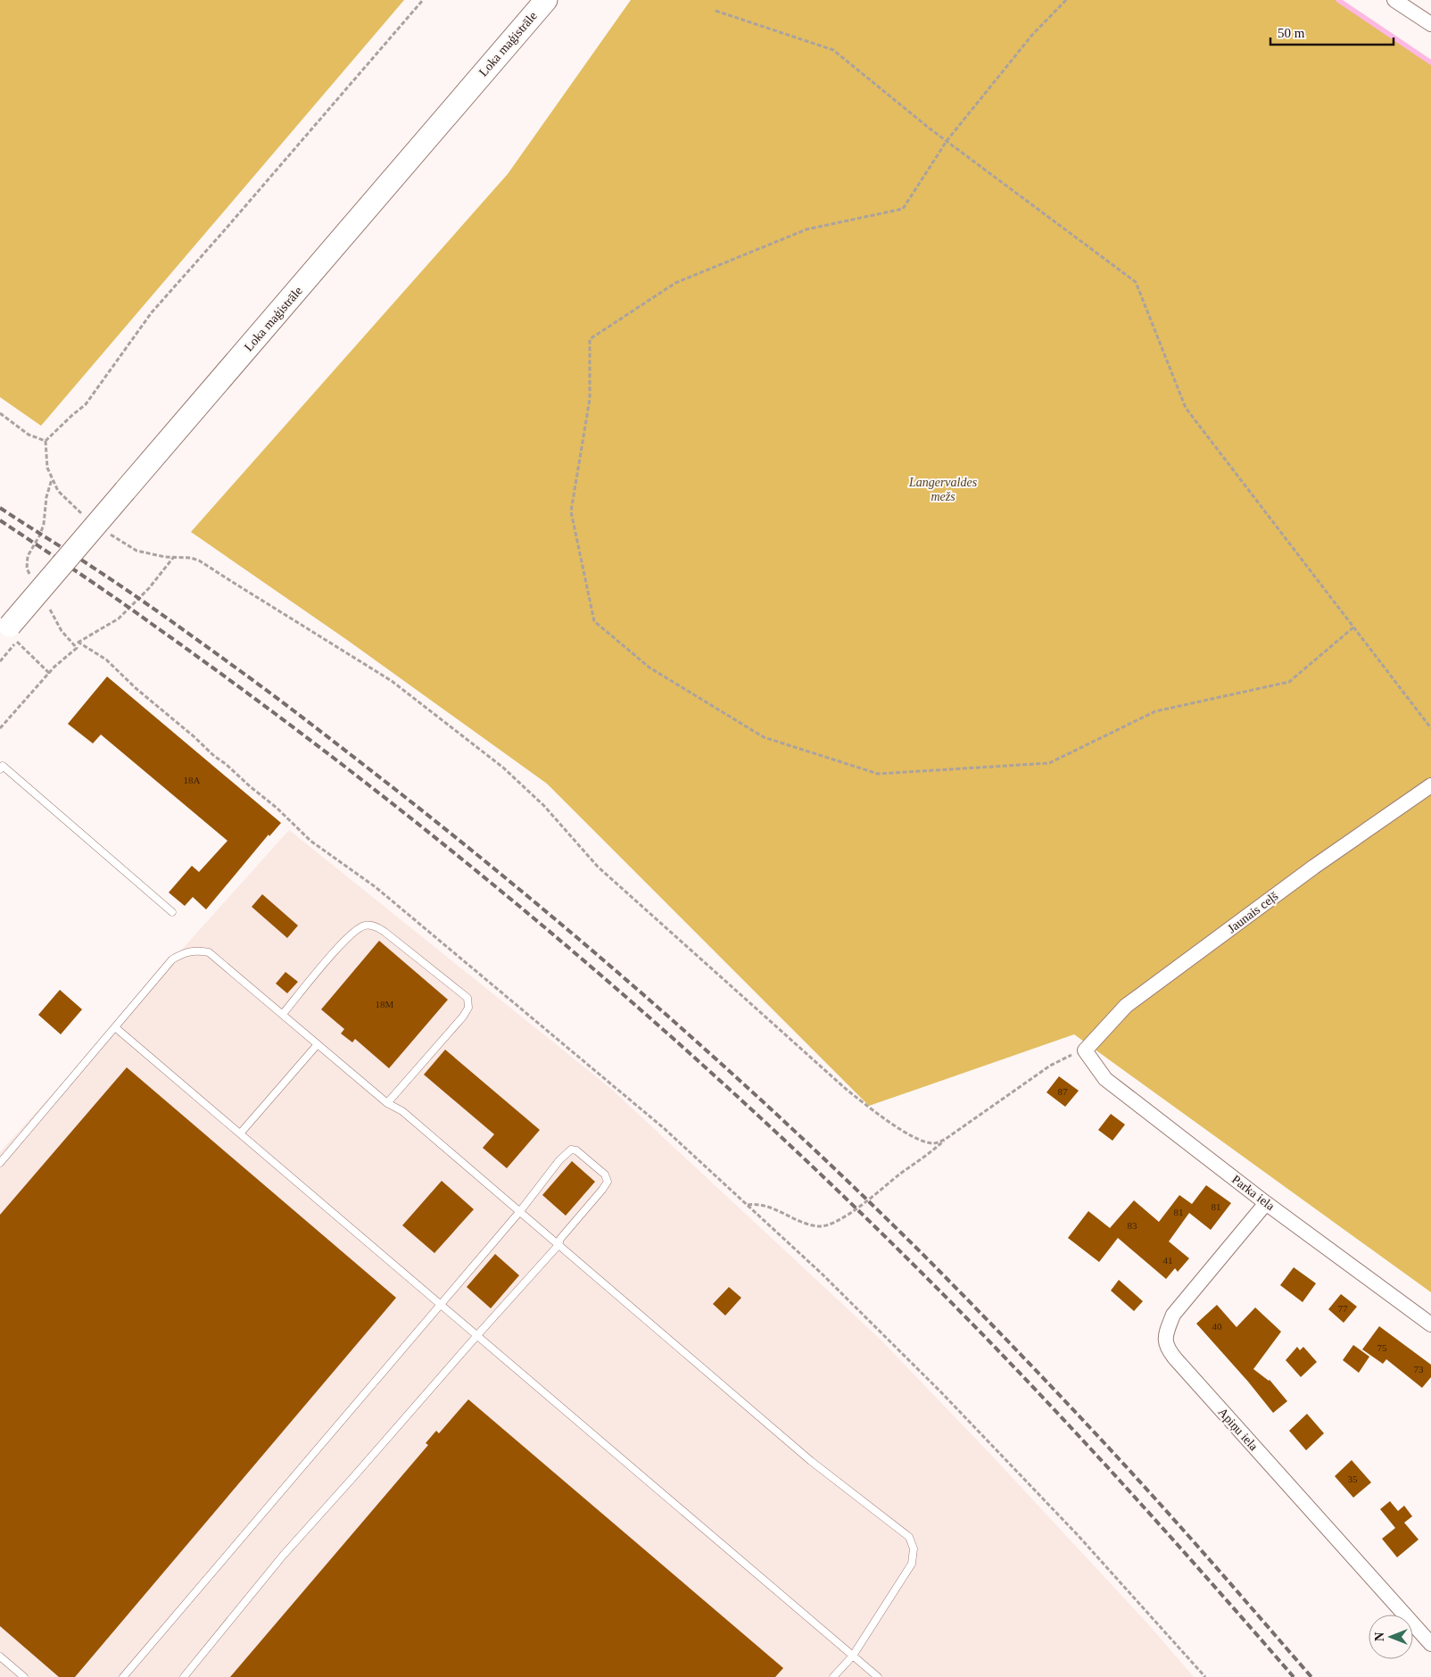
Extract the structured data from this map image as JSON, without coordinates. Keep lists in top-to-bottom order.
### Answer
{
  "streets": {
    "main road": ["Loka maģistrāle"],
    "street": ["Jaunais ceļš", "Parka iela", "Apiņu iela"]
  },
  "crossings": [
    ["Jaunais ceļš", "Parka iela"],
    ["Parka iela", "Apiņu iela"]
  ],
  "parks": ["Langervaldes mežs"],
  "house_numbers": [
    "18A",
    "18M",
    "87",
    "81",
    "81",
    "83",
    "41",
    "77",
    "40",
    "75",
    "73",
    "35"
  ],
  "scale_bar": "50 m",
  "north": "left"
}
